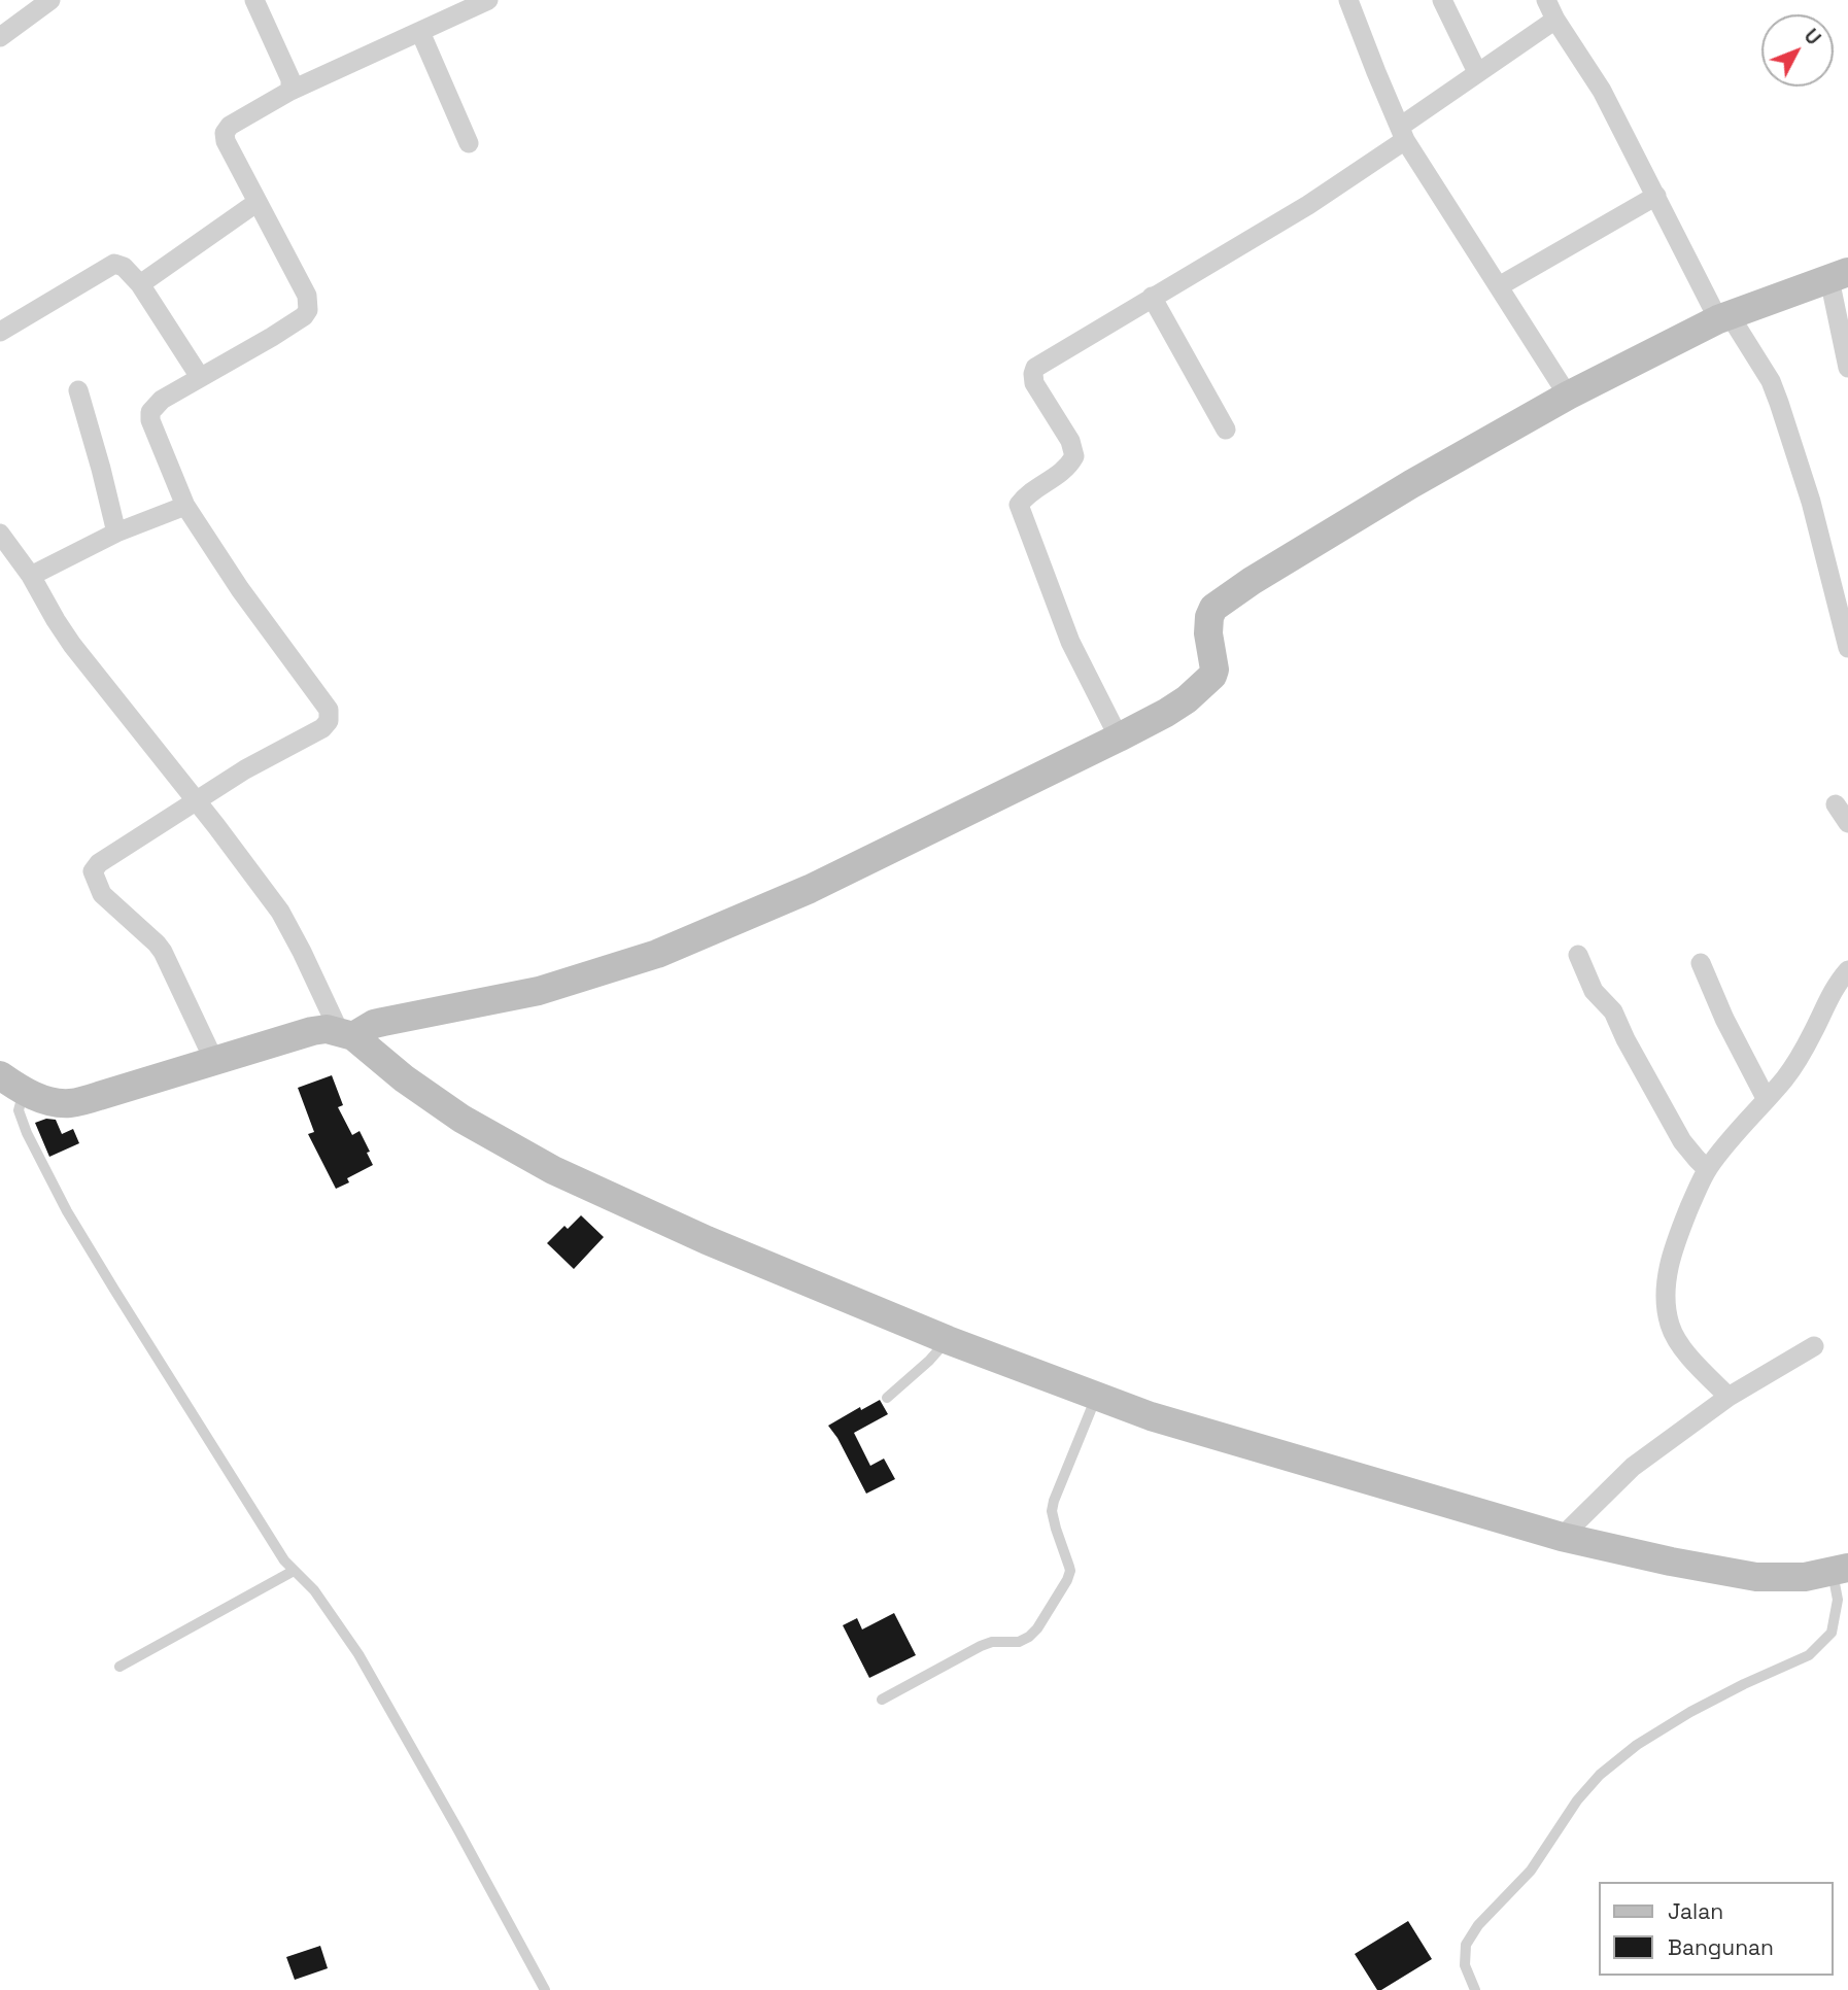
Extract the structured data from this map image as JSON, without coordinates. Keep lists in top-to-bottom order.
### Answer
{
  "legend": ["Jalan", "Bangunan"],
  "north": "top right"
}
